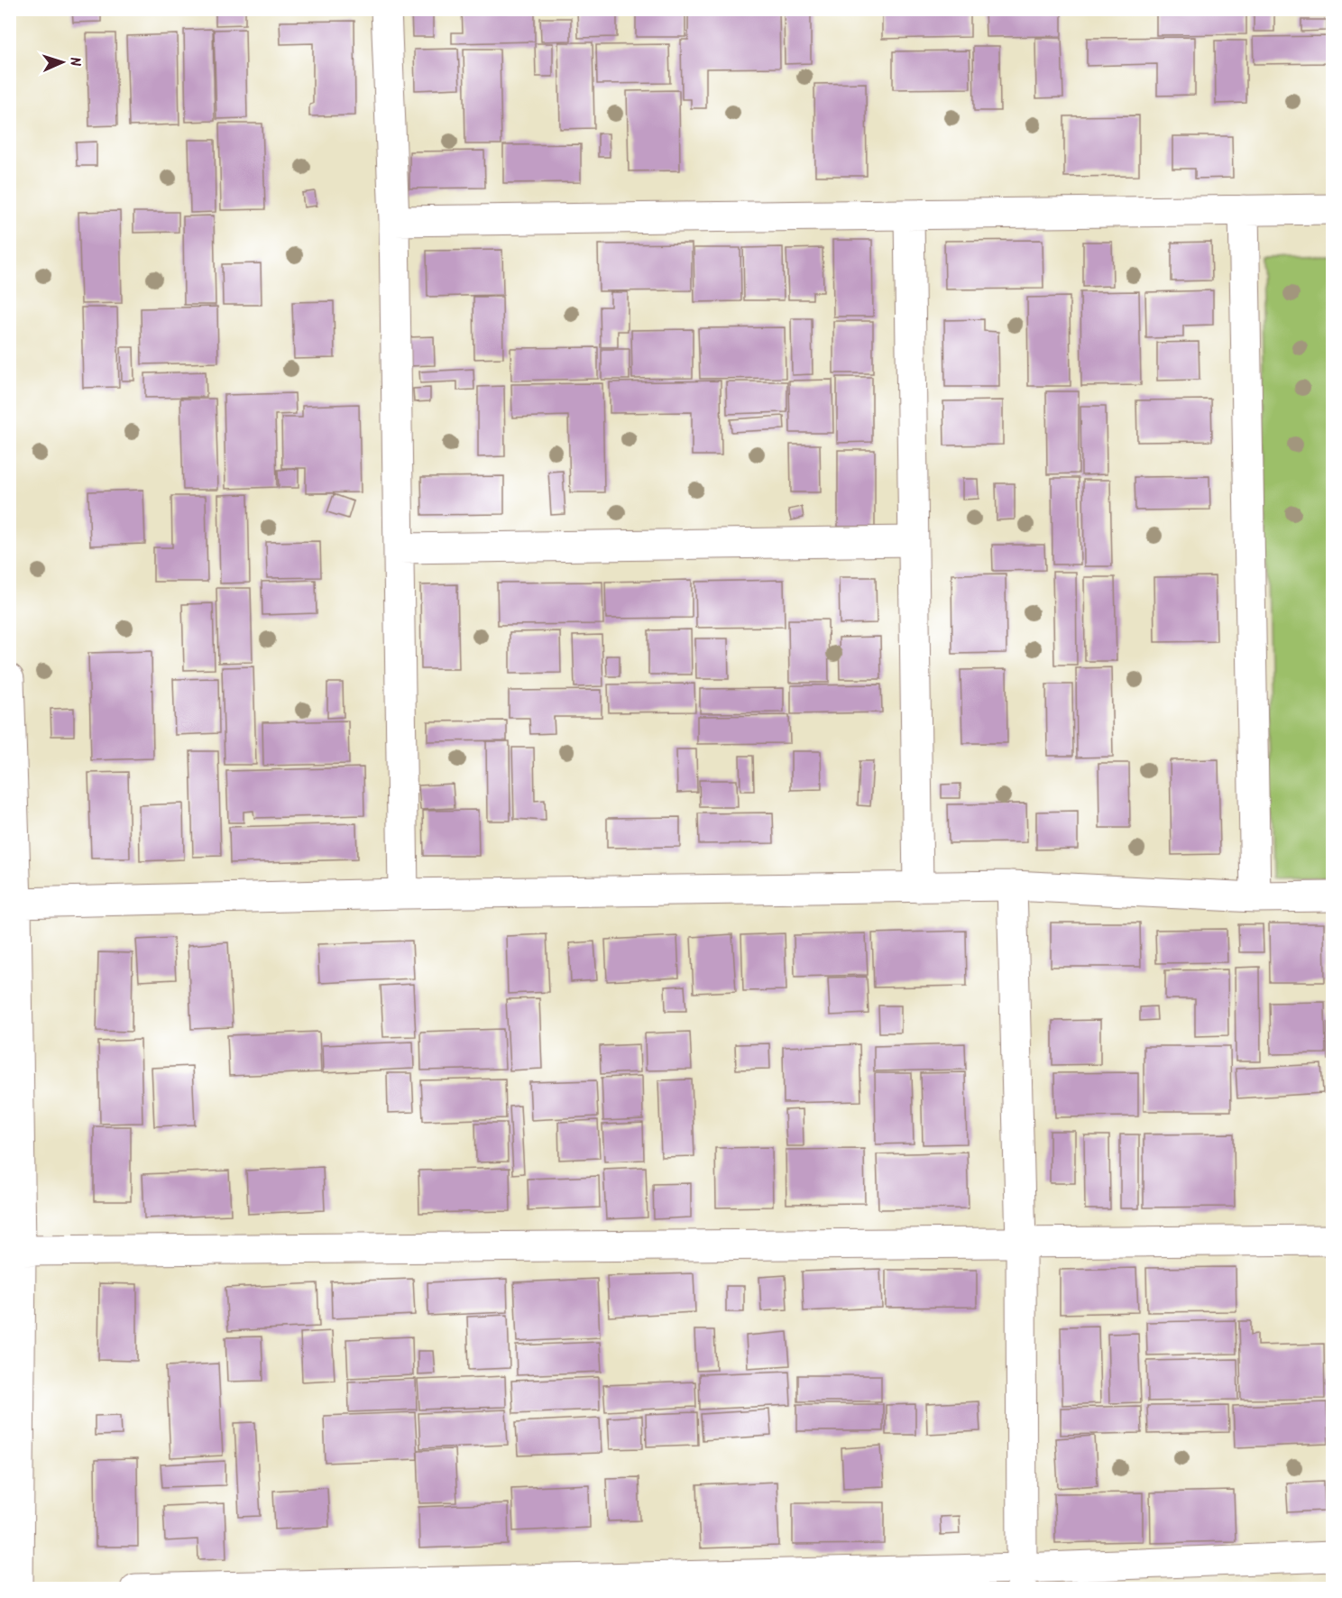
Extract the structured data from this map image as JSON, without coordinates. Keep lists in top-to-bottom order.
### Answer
{
  "north": "right"
}
